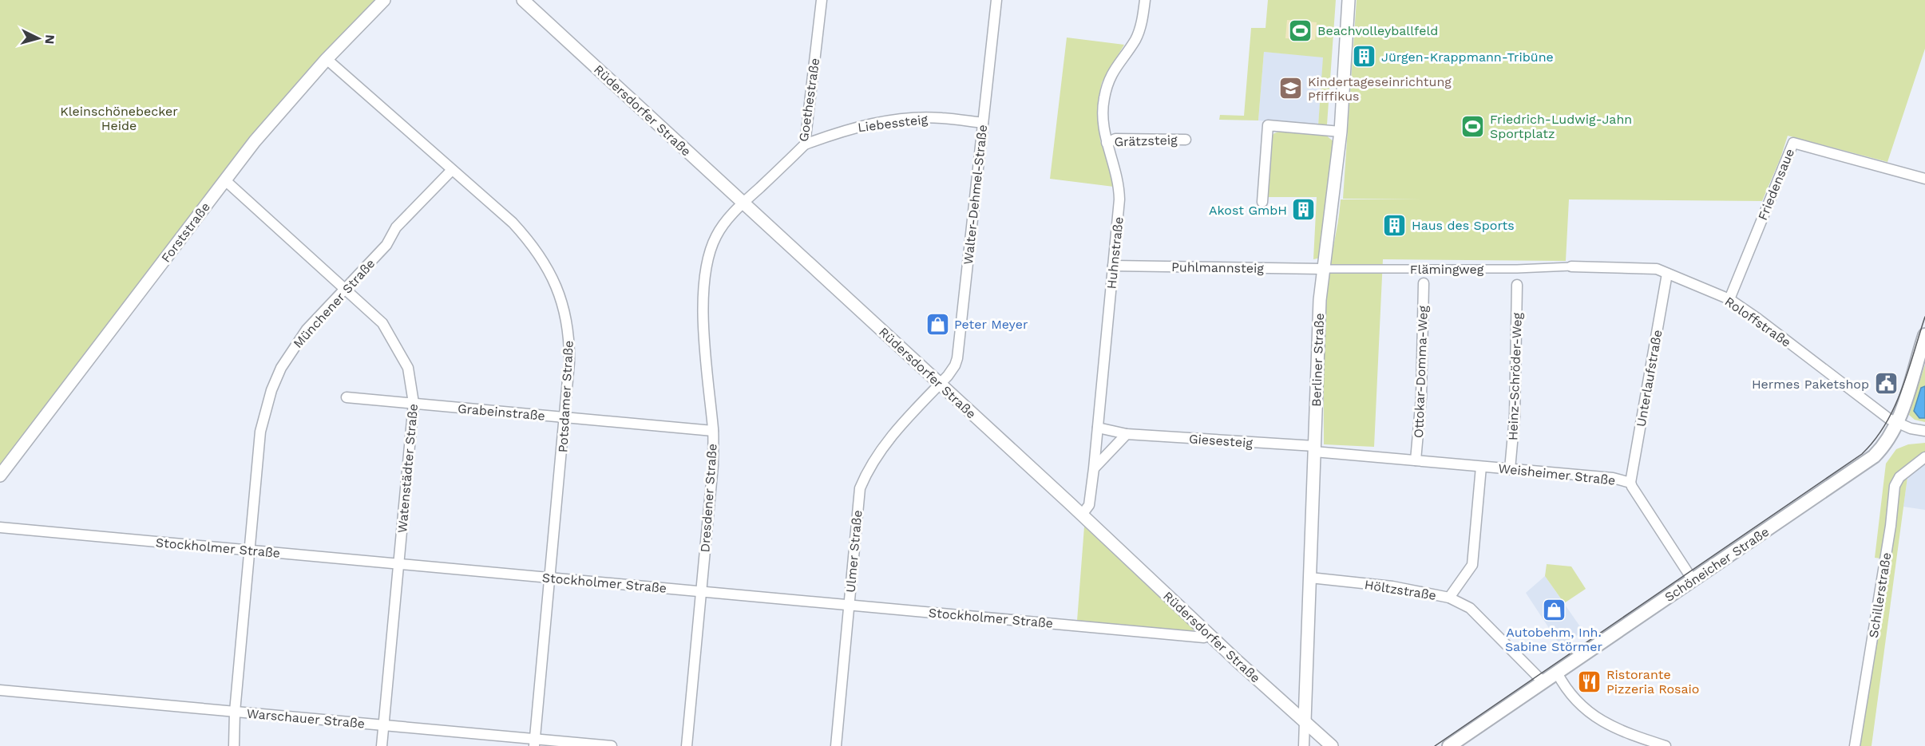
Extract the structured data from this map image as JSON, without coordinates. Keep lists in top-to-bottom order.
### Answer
{
  "streets": {
    "main road": ["Schöneicher Straße"],
    "street": [
      "Goethestraße",
      "Rüdersdorfer Straße",
      "Liebessteig",
      "Grätzsteig",
      "Friedensaue",
      "Walter-Dehmel-Straße",
      "Forststraße",
      "Huhnstraße",
      "Puhlmannsteig",
      "Flämingweg",
      "Münchener Straße",
      "Roloffstraße",
      "Berliner Straße",
      "Ottokar-Domma-Weg",
      "Heinz-Schröder-Weg",
      "Unterlaufstraße",
      "Potsdamer Straße",
      "Grabeinstraße",
      "Giesesteig",
      "Watenstädter Straße",
      "Weisheimer Straße",
      "Dresdener Straße",
      "Stockholmer Straße",
      "Ulmer Straße",
      "Höltzstraße",
      "Schillerstraße",
      "Warschauer Straße"
    ]
  },
  "crossings": [
    ["Goethestraße", "Rüdersdorfer Straße"],
    ["Goethestraße", "Liebessteig"],
    ["Goethestraße", "Dresdener Straße"],
    ["Rüdersdorfer Straße", "Walter-Dehmel-Straße"],
    ["Rüdersdorfer Straße", "Huhnstraße"],
    ["Rüdersdorfer Straße", "Berliner Straße"],
    ["Rüdersdorfer Straße", "Dresdener Straße"],
    ["Rüdersdorfer Straße", "Stockholmer Straße"],
    ["Rüdersdorfer Straße", "Ulmer Straße"],
    ["Liebessteig", "Walter-Dehmel-Straße"],
    ["Grätzsteig", "Huhnstraße"],
    ["Friedensaue", "Roloffstraße"],
    ["Walter-Dehmel-Straße", "Ulmer Straße"],
    ["Forststraße", "Potsdamer Straße"],
    ["Forststraße", "Watenstädter Straße"],
    ["Huhnstraße", "Puhlmannsteig"],
    ["Huhnstraße", "Giesesteig"],
    ["Puhlmannsteig", "Flämingweg"],
    ["Puhlmannsteig", "Berliner Straße"],
    ["Flämingweg", "Roloffstraße"],
    ["Flämingweg", "Berliner Straße"],
    ["Münchener Straße", "Potsdamer Straße"],
    ["Münchener Straße", "Watenstädter Straße"],
    ["Münchener Straße", "Stockholmer Straße"],
    ["Münchener Straße", "Warschauer Straße"],
    ["Roloffstraße", "Unterlaufstraße"],
    ["Roloffstraße", "Schöneicher Straße"],
    ["Berliner Straße", "Giesesteig"],
    ["Berliner Straße", "Weisheimer Straße"],
    ["Berliner Straße", "Höltzstraße"],
    ["Ottokar-Domma-Weg", "Weisheimer Straße"],
    ["Heinz-Schröder-Weg", "Weisheimer Straße"],
    ["Unterlaufstraße", "Weisheimer Straße"],
    ["Potsdamer Straße", "Grabeinstraße"],
    ["Potsdamer Straße", "Stockholmer Straße"],
    ["Potsdamer Straße", "Warschauer Straße"],
    ["Grabeinstraße", "Watenstädter Straße"],
    ["Grabeinstraße", "Dresdener Straße"],
    ["Giesesteig", "Weisheimer Straße"],
    ["Watenstädter Straße", "Stockholmer Straße"],
    ["Watenstädter Straße", "Warschauer Straße"],
    ["Weisheimer Straße", "Schöneicher Straße"],
    ["Weisheimer Straße", "Höltzstraße"],
    ["Dresdener Straße", "Stockholmer Straße"],
    ["Stockholmer Straße", "Ulmer Straße"],
    ["Schöneicher Straße", "Höltzstraße"]
  ],
  "parks": ["Kleinschönebecker Heide"],
  "places": {
    "sports": ["Beachvolleyballfeld", "Friedrich-Ludwig-Jahn Sportplatz"],
    "building": ["Jürgen-Krappmann-Tribüne", "Akost GmbH", "Haus des Sports"],
    "school or university": ["Kindertageseinrichtung Pfiffikus"],
    "shop": ["Peter Meyer", "Autobehm, Inh. Sabine Störmer"],
    "public building": ["Hermes Paketshop"],
    "restaurant": ["Ristorante Pizzeria Rosaio"]
  },
  "north": "right"
}
